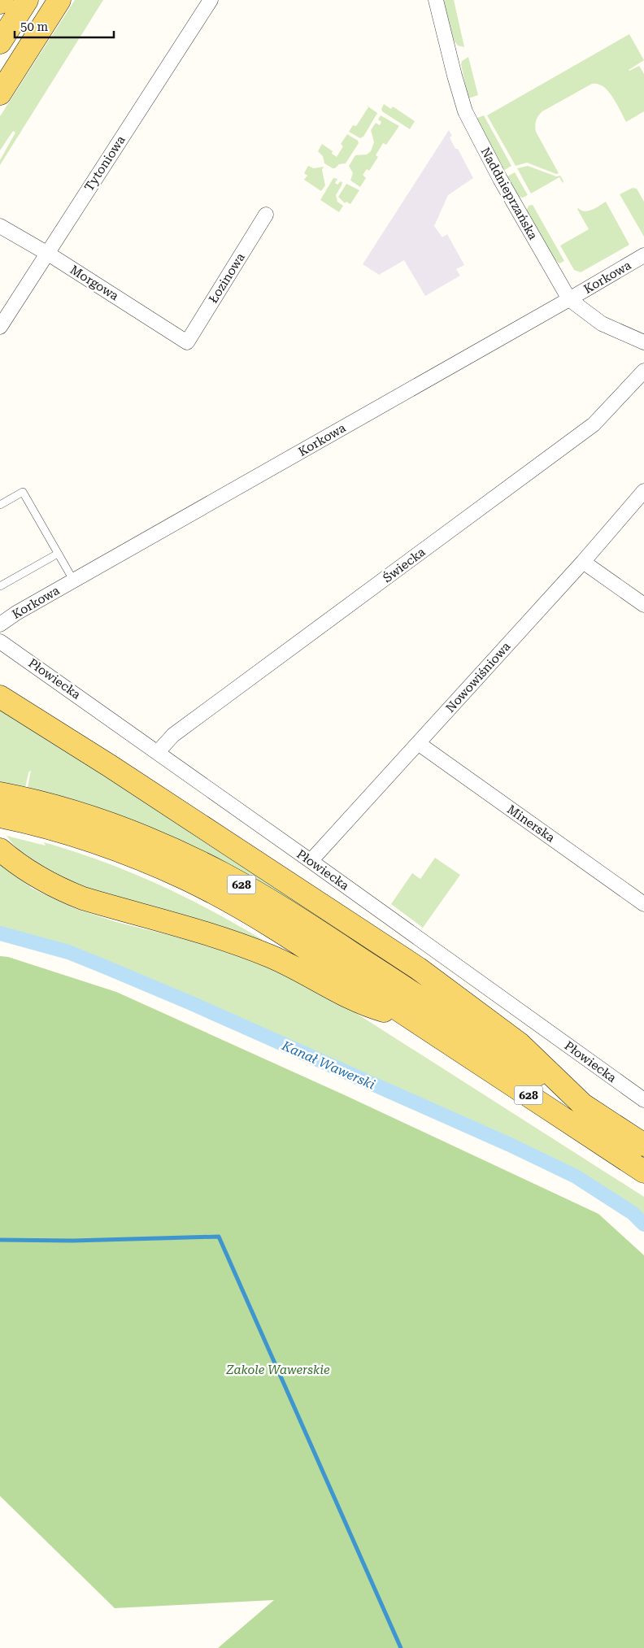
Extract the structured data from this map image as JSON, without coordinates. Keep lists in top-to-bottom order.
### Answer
{
  "streets": {
    "main road": ["628"],
    "street": [
      "Tytoniowa",
      "Naddnieprzańska",
      "Korkowa",
      "Łozinowa",
      "Morgowa",
      "Świecka",
      "Nowowiśniowa",
      "Płowiecka",
      "Minerska"
    ]
  },
  "crossings": [
    ["Tytoniowa", "Morgowa"],
    ["Naddnieprzańska", "Korkowa"],
    ["Łozinowa", "Morgowa"],
    ["Świecka", "Płowiecka"],
    ["Nowowiśniowa", "Płowiecka"],
    ["Nowowiśniowa", "Minerska"]
  ],
  "water": ["Kanał Wawerski"],
  "parks": ["Zakole Wawerskie"],
  "scale_bar": "50 m"
}
